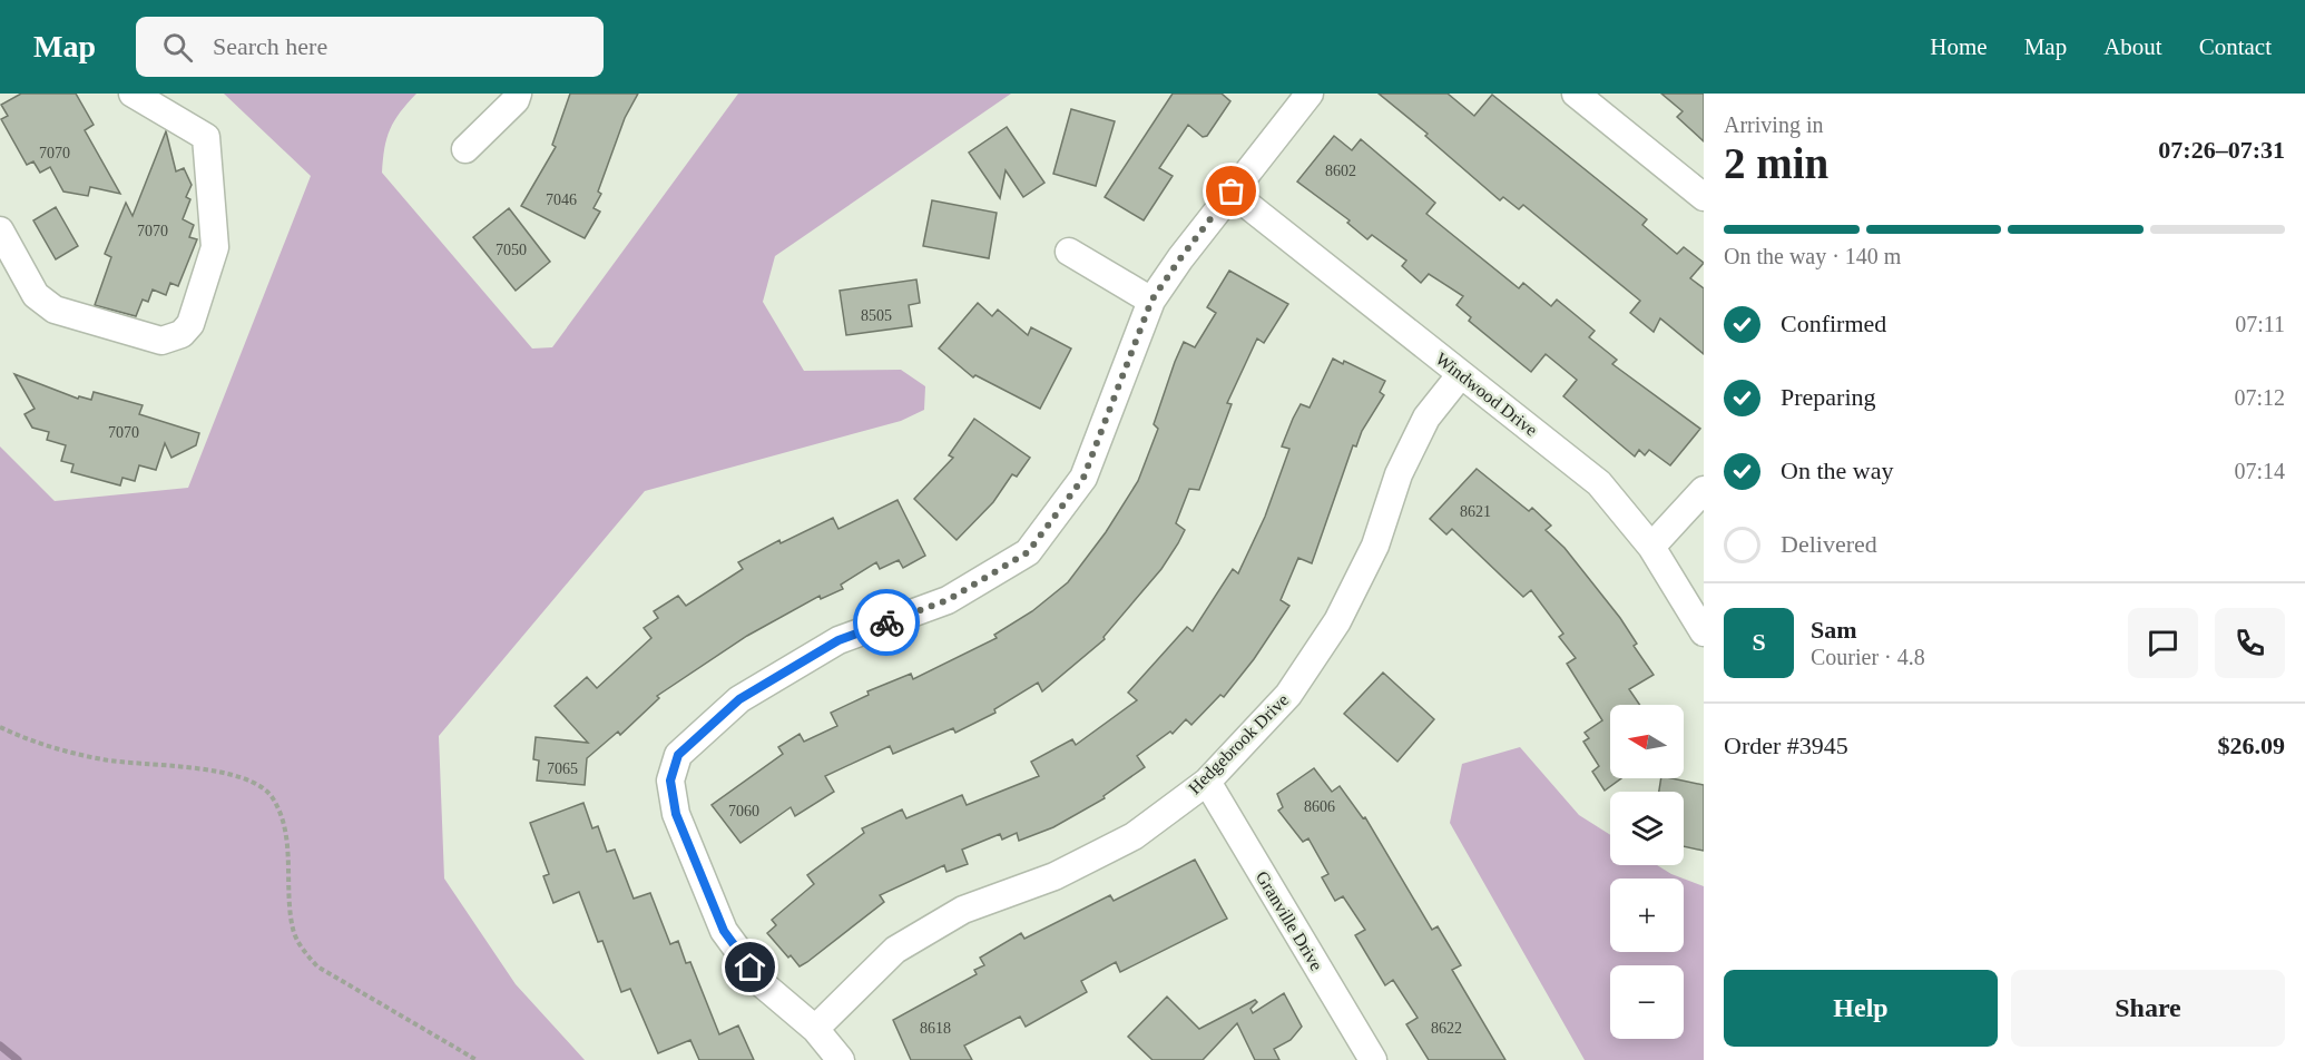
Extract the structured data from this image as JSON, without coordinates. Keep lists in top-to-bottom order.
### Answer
{
  "streets": {
    "street": ["Windwood Drive", "Hedgebrook Drive", "Granville Drive"]
  },
  "crossings": [
    ["Windwood Drive", "Hedgebrook Drive"],
    ["Hedgebrook Drive", "Granville Drive"]
  ],
  "house_numbers": [
    "7070",
    "8602",
    "7046",
    "7070",
    "7050",
    "8505",
    "7070",
    "8621",
    "7065",
    "8606",
    "7060",
    "8618",
    "8622"
  ],
  "north": "left",
  "page": {
    "header": "Map",
    "search": "Search here",
    "nav": [
      "Home",
      "Map",
      "About",
      "Contact"
    ],
    "heading": ["2 min", "Arriving in", "07:26–07:31"],
    "panel": [
      "Sam",
      "Courier · 4.8",
      "Order #3945",
      "$26.09"
    ],
    "bar": "On the way · 140 m",
    "list": [
      ["Confirmed", "07:11"],
      ["Preparing", "07:12"],
      ["On the way", "07:14"],
      "Delivered"
    ],
    "round": "S",
    "map_buttons": ["+", "−"],
    "buttons": ["Help", "Share"]
  }
}
